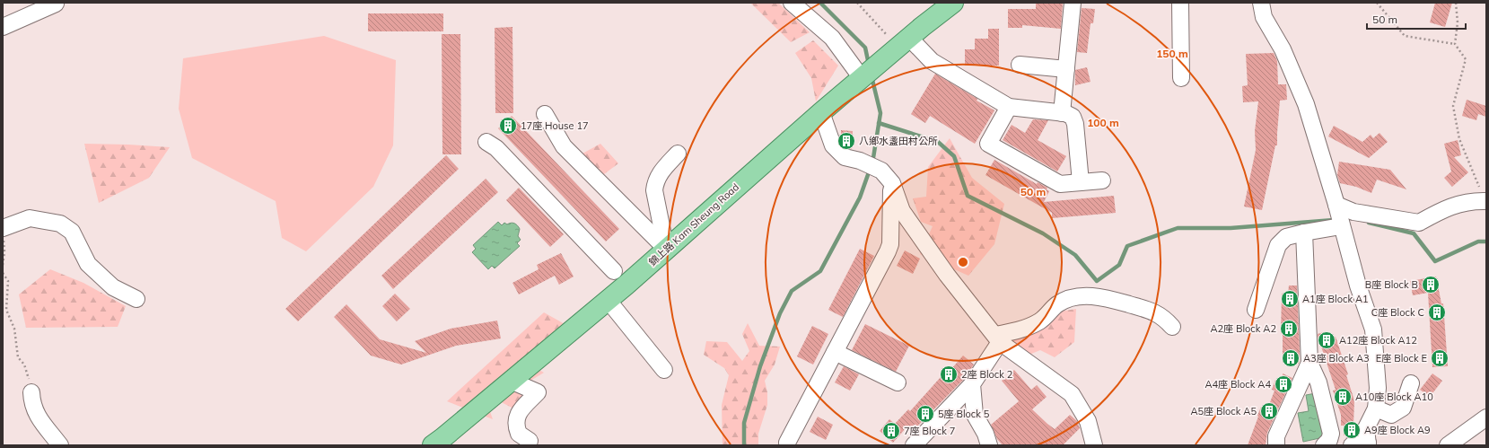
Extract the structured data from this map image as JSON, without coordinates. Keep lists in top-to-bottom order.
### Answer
{
  "streets": {
    "main road": ["錦上路 Kam Sheung Road"]
  },
  "places": {
    "building": [
      "17座 House 17",
      "八鄉水盞田村公所",
      "B座 Block B",
      "A1座 Block A1",
      "C座 Block C",
      "A2座 Block A2",
      "A12座 Block A12",
      "A3座 Block A3",
      "E座 Block E",
      "2座 Block 2",
      "A4座 Block A4",
      "A10座 Block A10",
      "A5座 Block A5",
      "5座 Block 5",
      "A9座 Block A9",
      "7座 Block 7"
    ]
  },
  "scale_bar": "50 m",
  "rings": ["150 m", "100 m", "50 m"]
}
